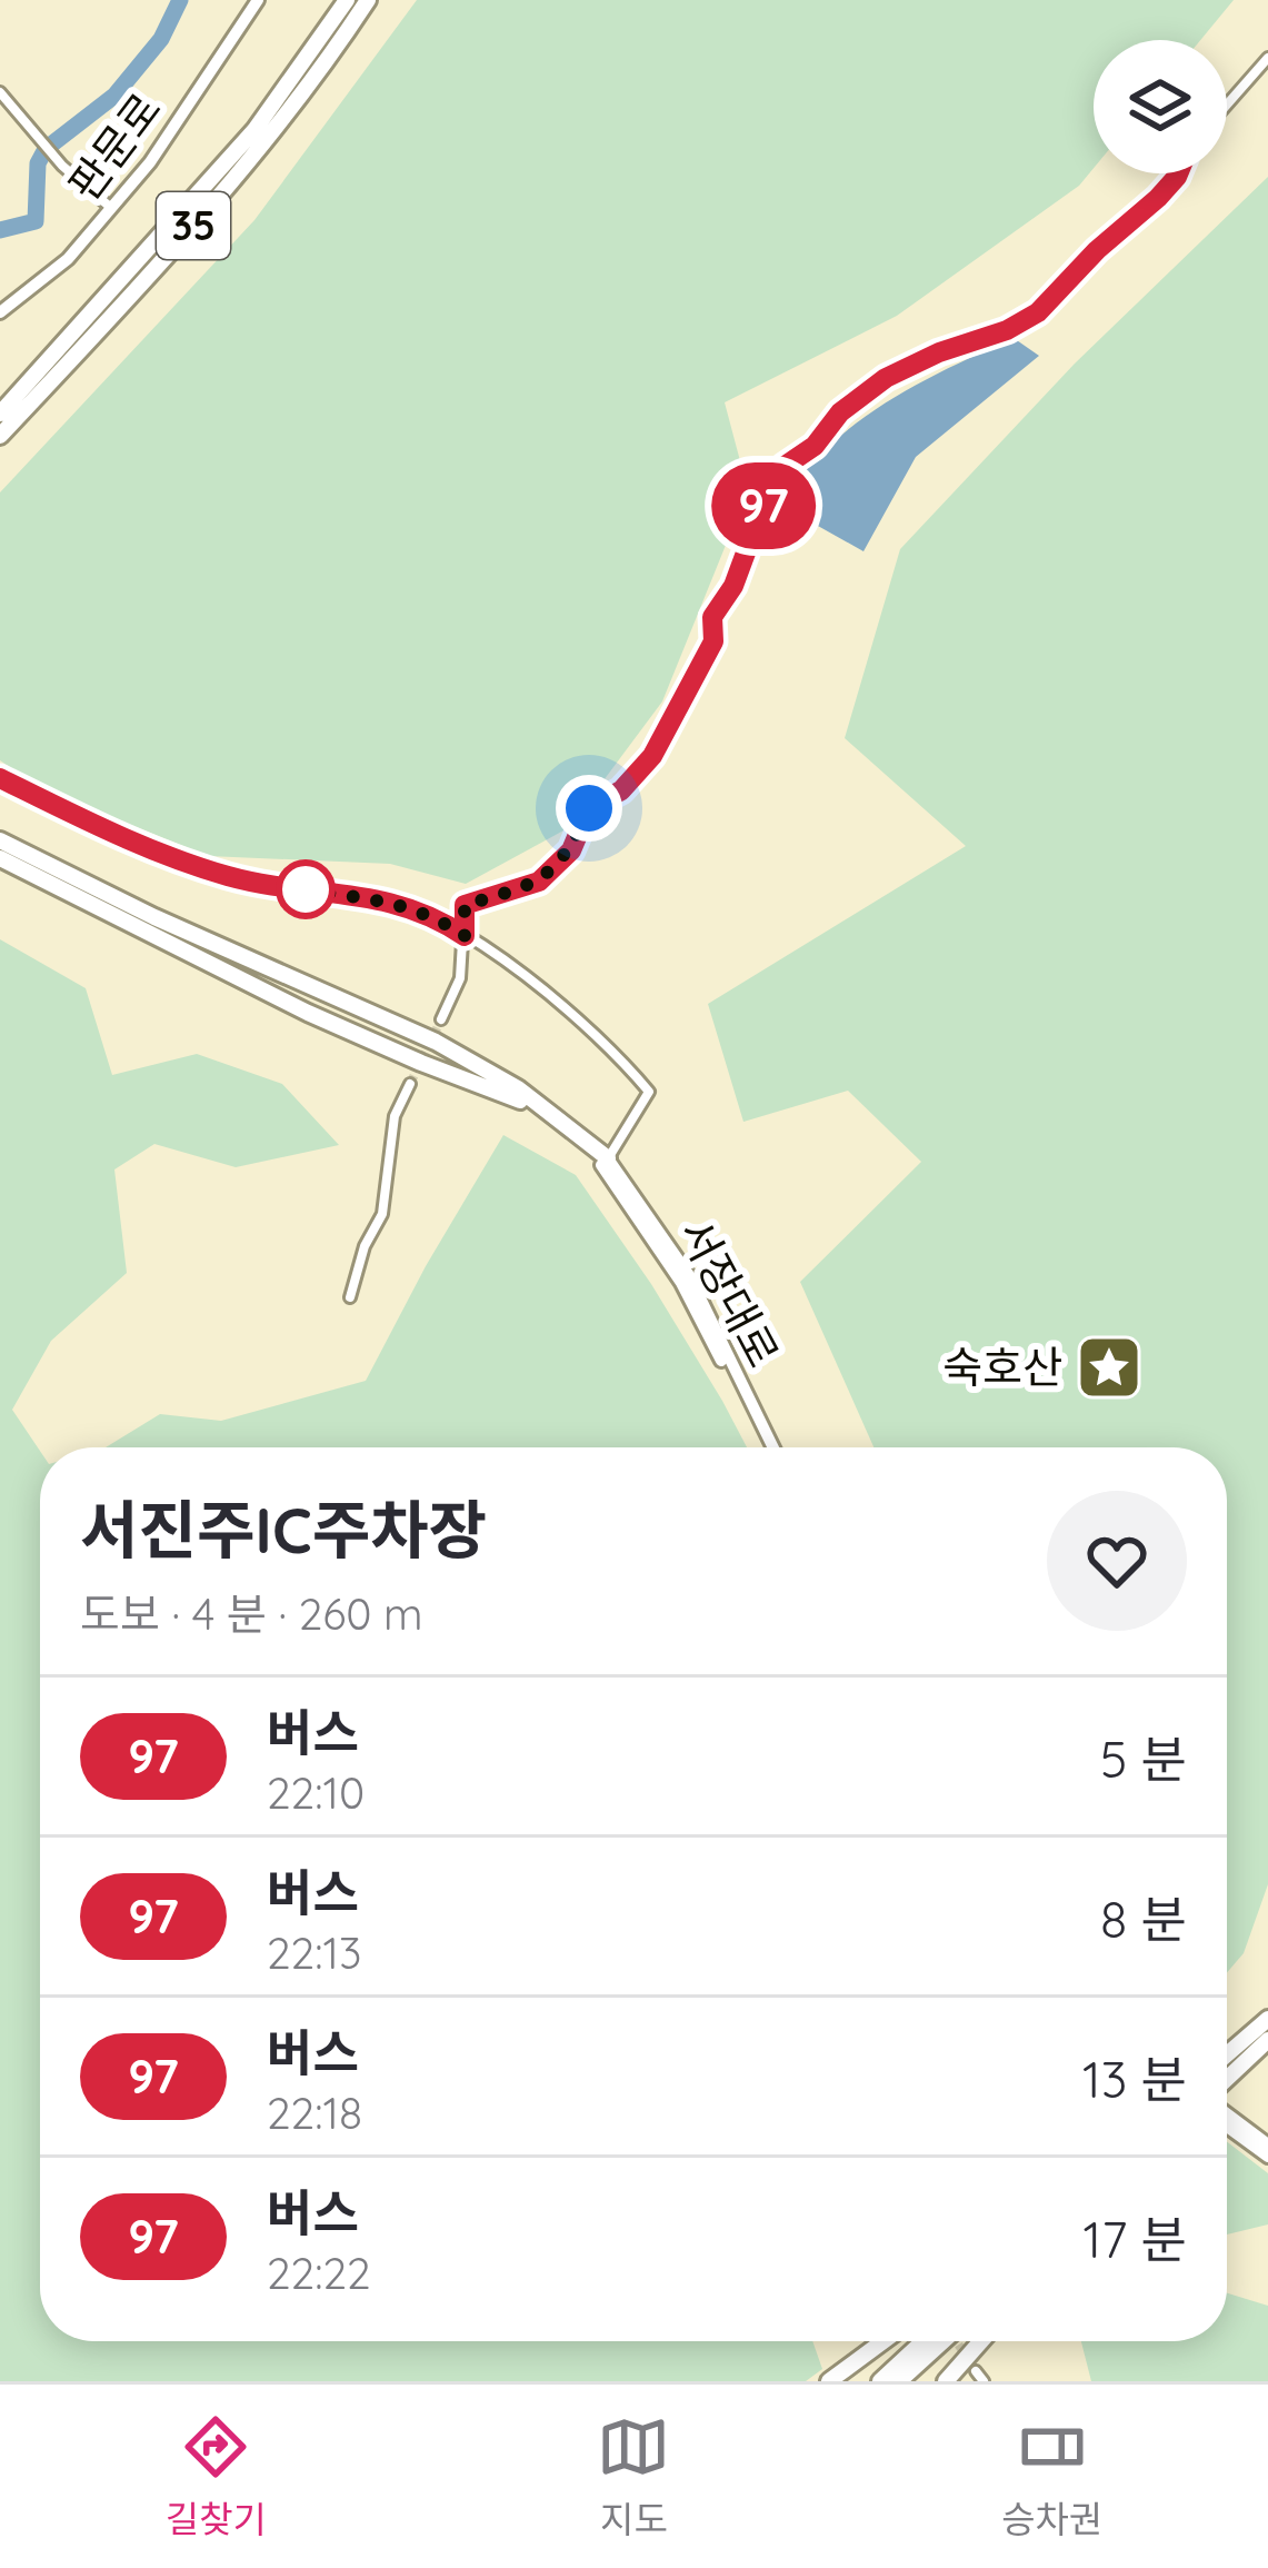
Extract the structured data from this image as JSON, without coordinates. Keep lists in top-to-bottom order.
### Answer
{
  "streets": {
    "highway": ["35"],
    "street": ["판문로", "서장대로"]
  },
  "places": {
    "place": ["숙호산"]
  },
  "lines": ["bus line 97"],
  "page": {
    "on_map": "97",
    "heading": ["서진주IC주차장", "도보 · 4 분 · 260 m"],
    "list": [
      {
        "mark": "97",
        "name": "버스",
        "note": "22:10",
        "value": "5 분"
      },
      {
        "mark": "97",
        "name": "버스",
        "note": "22:13",
        "value": "8 분"
      },
      {
        "mark": "97",
        "name": "버스",
        "note": "22:18",
        "value": "13 분"
      },
      {
        "mark": "97",
        "name": "버스",
        "note": "22:22",
        "value": "17 분"
      }
    ],
    "tabs": ["길찾기", "지도", "승차권"]
  }
}
